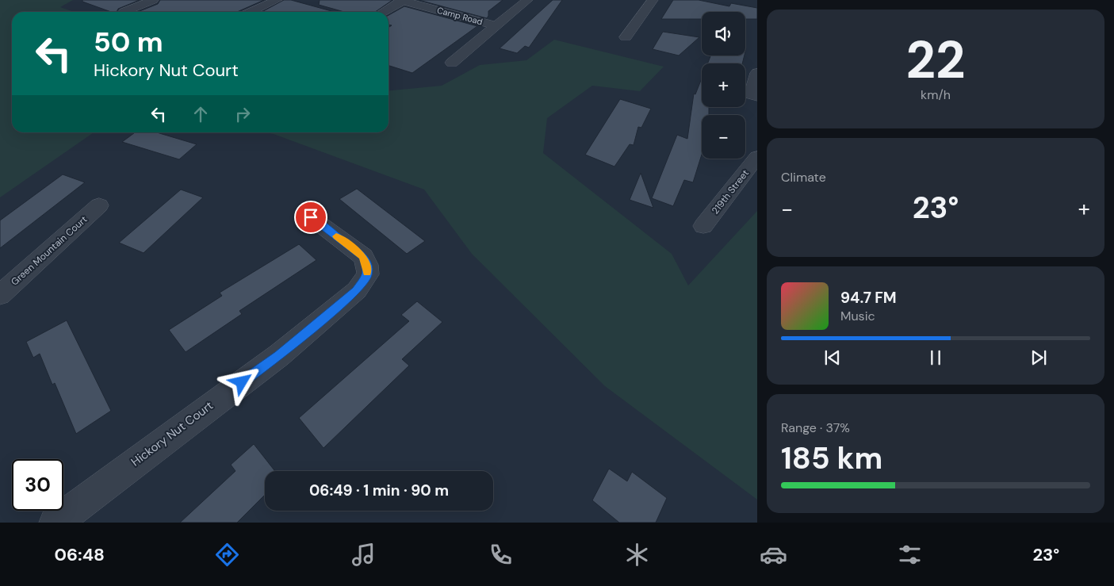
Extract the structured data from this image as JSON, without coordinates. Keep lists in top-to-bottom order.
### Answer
{
  "streets": {
    "street": [
      "Camp Road",
      "219th Street",
      "Green Mountain Court",
      "Hickory Nut Court"
    ]
  },
  "page": {
    "tile": [
      ["22", "km/h"],
      "Climate",
      ["Range · 37%", "185 km"]
    ],
    "map_buttons": ["+", "−"],
    "turn": ["50 m", "Hickory Nut Court"],
    "heat": ["−", "23°", "+"],
    "song": ["94.7 FM", "Music"],
    "limit": "30",
    "trip": "06:49 · 1 min · 90 m",
    "tabs": ["06:48", "23°"]
  }
}
